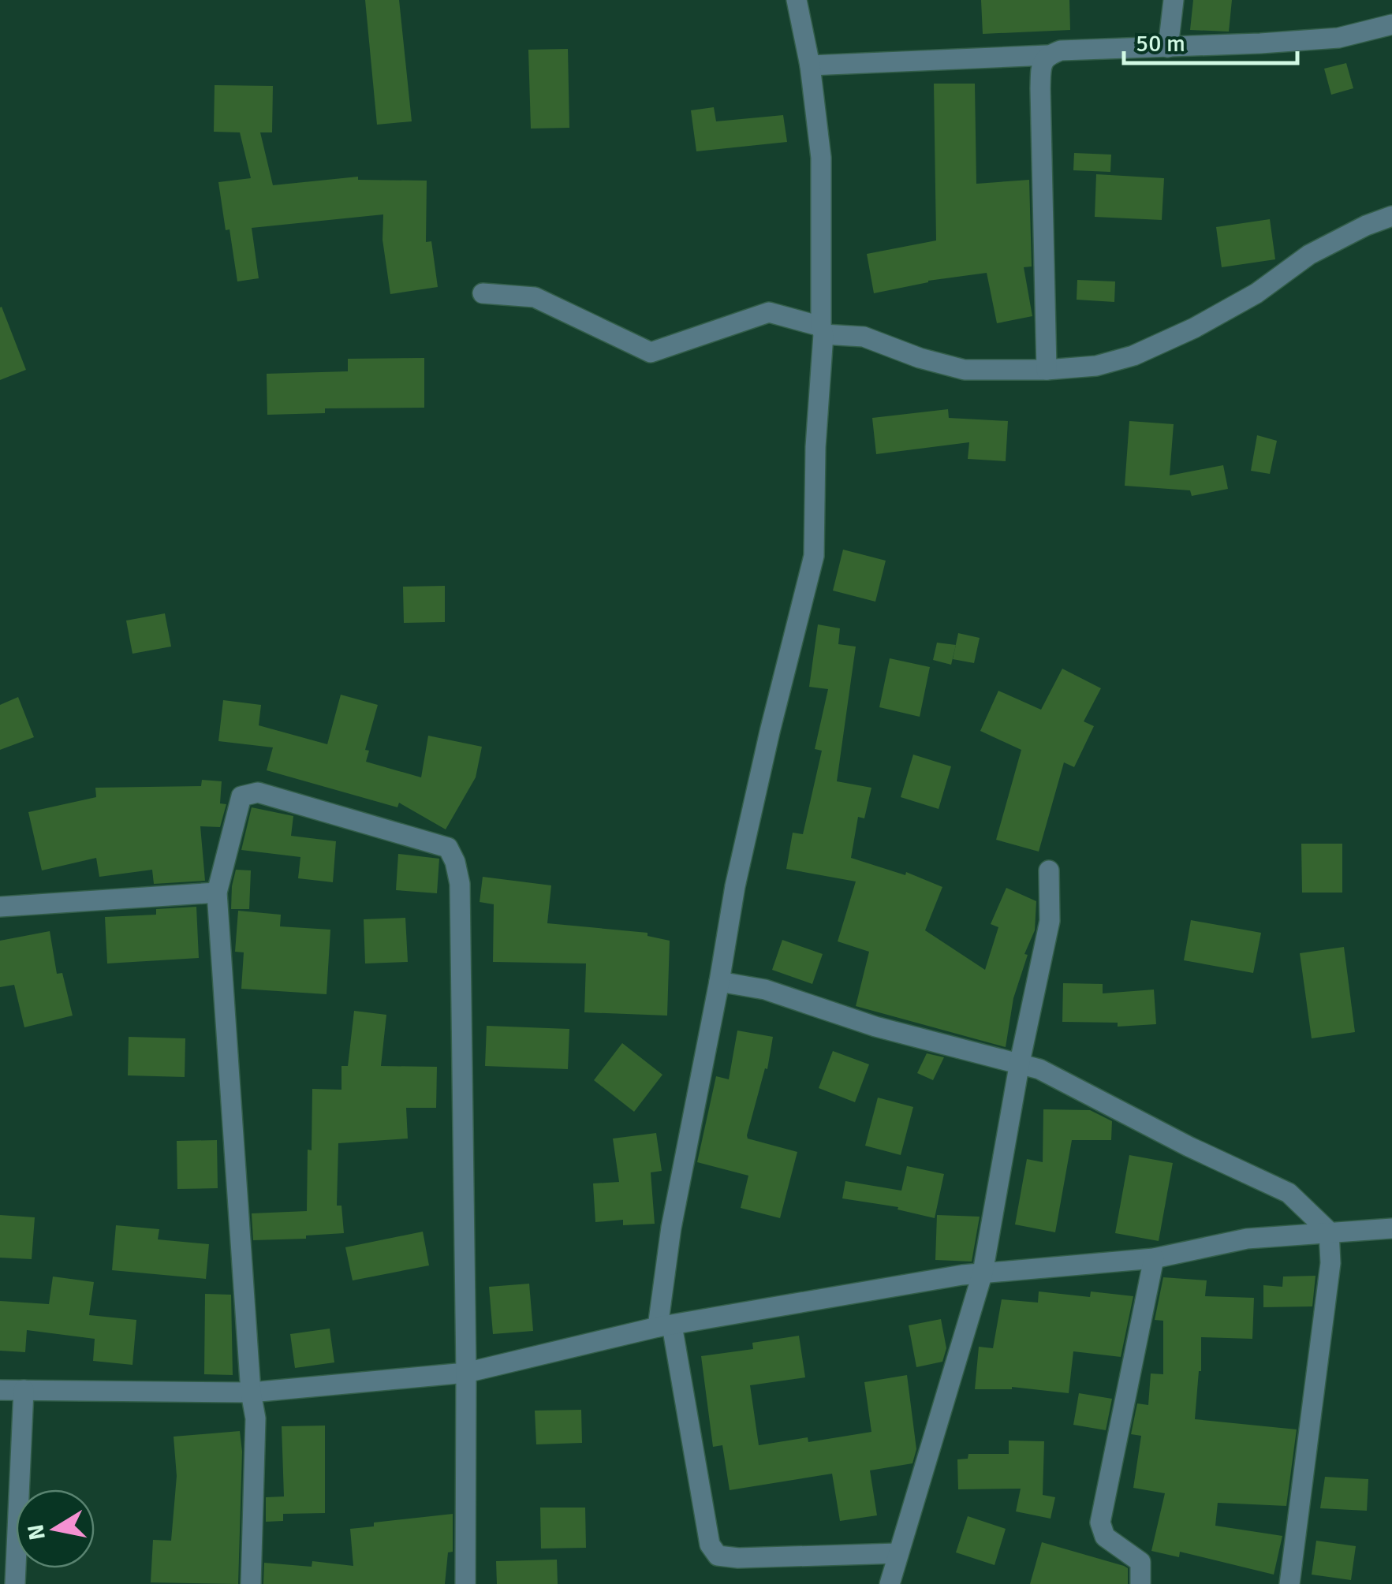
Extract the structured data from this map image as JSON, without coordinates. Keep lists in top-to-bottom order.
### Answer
{
  "scale_bar": "50 m",
  "north": "left"
}
